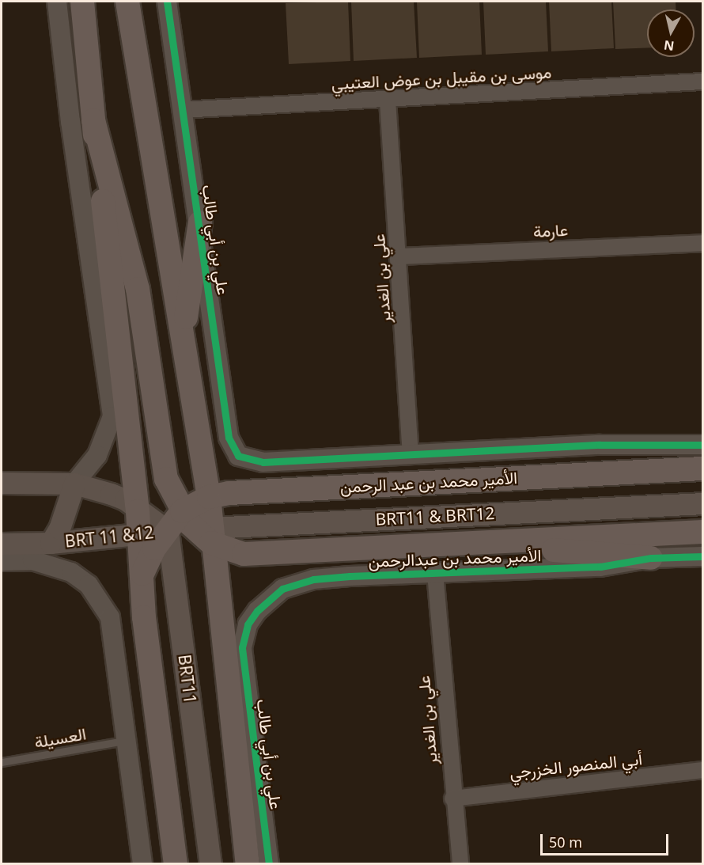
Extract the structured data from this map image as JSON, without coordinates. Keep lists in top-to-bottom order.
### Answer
{
  "streets": {
    "main road": [
      "علي بن أبي طالب",
      "الأمير محمد بن عبد الرحمن",
      "BRT11 & BRT12",
      "BRT 11 &12",
      "BRT11"
    ],
    "street": [
      "موسى بن مقيبل بن عوض العتيبي",
      "عارمة",
      "علي بن الغدير",
      "الأمير محمد بن عبدالرحمن",
      "أبي المنصور الخزرجي"
    ],
    "lane": ["العسيلة"]
  },
  "crossings": [
    ["موسى بن مقيبل بن عوض العتيبي", "علي بن أبي طالب"],
    ["موسى بن مقيبل بن عوض العتيبي", "علي بن الغدير"],
    ["عارمة", "علي بن الغدير"],
    ["علي بن أبي طالب", "علي بن الغدير"],
    ["علي بن أبي طالب", "الأمير محمد بن عبد الرحمن"],
    ["علي بن أبي طالب", "BRT11 & BRT12"],
    ["علي بن أبي طالب", "الأمير محمد بن عبدالرحمن"],
    ["علي بن الغدير", "الأمير محمد بن عبدالرحمن"],
    ["علي بن الغدير", "أبي المنصور الخزرجي"],
    ["BRT 11 &12", "BRT11"]
  ],
  "scale_bar": "50 m",
  "north": "bottom"
}
